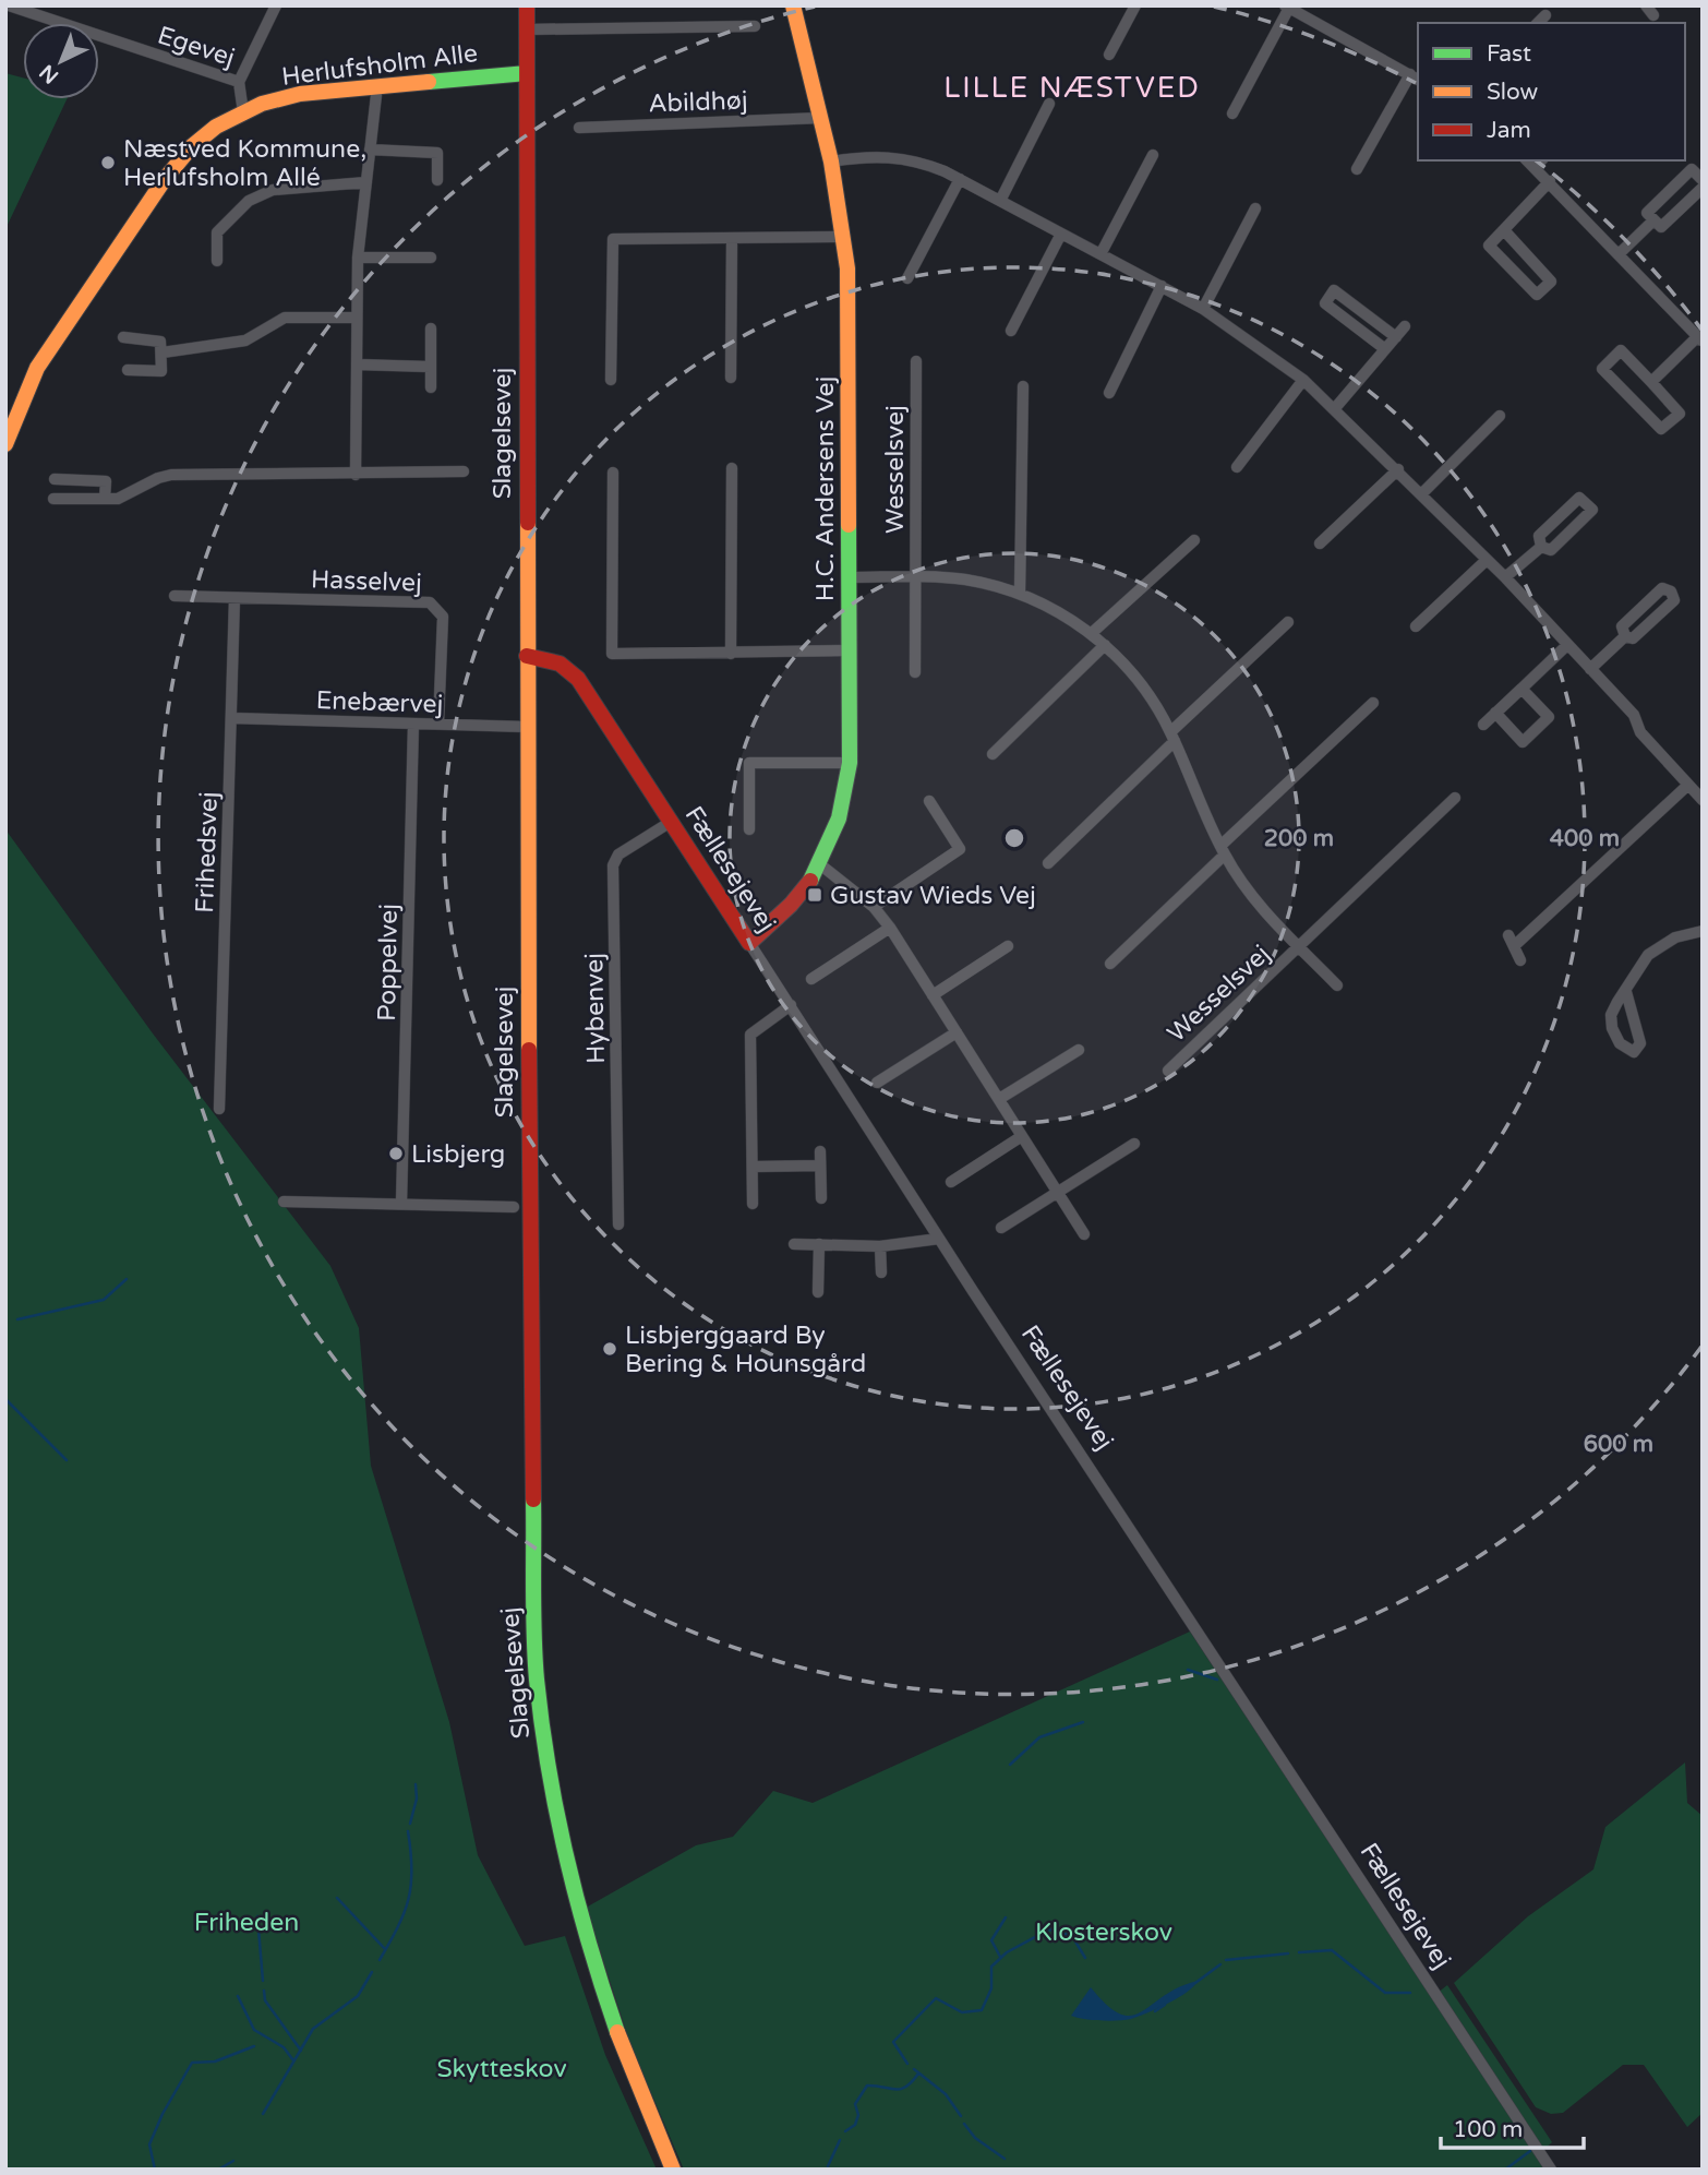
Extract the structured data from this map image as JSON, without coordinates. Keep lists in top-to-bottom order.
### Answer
{
  "streets": {
    "street": [
      "Egevej",
      "Herlufsholm Alle",
      "Abildhøj",
      "Slagelsevej",
      "Wesselsvej",
      "H.C. Andersens Vej",
      "Hasselvej",
      "Enebærvej",
      "Frihedsvej",
      "Fællesejevej",
      "Poppelvej",
      "Hybenvej"
    ]
  },
  "crossings": [
    ["Herlufsholm Alle", "Slagelsevej"],
    ["Abildhøj", "H.C. Andersens Vej"],
    ["Slagelsevej", "Enebærvej"],
    ["Slagelsevej", "Fællesejevej"],
    ["Wesselsvej", "H.C. Andersens Vej"],
    ["H.C. Andersens Vej", "Fællesejevej"],
    ["Hasselvej", "Enebærvej"],
    ["Hasselvej", "Frihedsvej"],
    ["Enebærvej", "Frihedsvej"],
    ["Enebærvej", "Poppelvej"],
    ["Fællesejevej", "Hybenvej"]
  ],
  "districts": ["LILLE NÆSTVED"],
  "parks": ["Friheden", "Klosterskov", "Skytteskov"],
  "places": {
    "other": ["Næstved Kommune, Herlufsholm Allé", "Lisbjerg", "Lisbjerggaard By Bering & Hounsgård"],
    "transit": ["Gustav Wieds Vej"]
  },
  "legend": ["Fast", "Slow", "Jam"],
  "scale_bar": "100 m",
  "north": "bottom left",
  "rings": ["200 m", "400 m", "600 m"]
}
